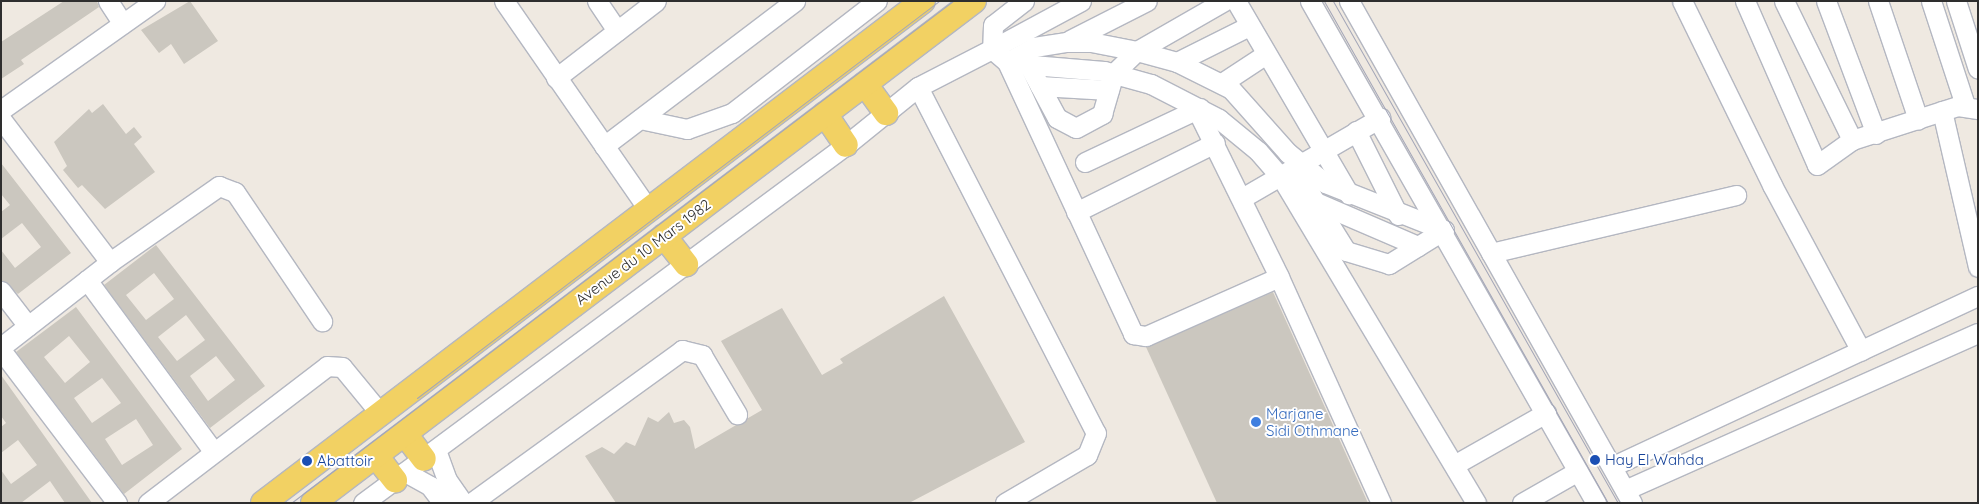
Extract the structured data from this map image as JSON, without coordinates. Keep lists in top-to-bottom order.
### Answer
{
  "streets": {
    "main road": ["Avenue du 10 Mars 1982"]
  },
  "places": ["Marjane Sidi Othmane", "Hay El Wahda", "Abattoir"]
}
